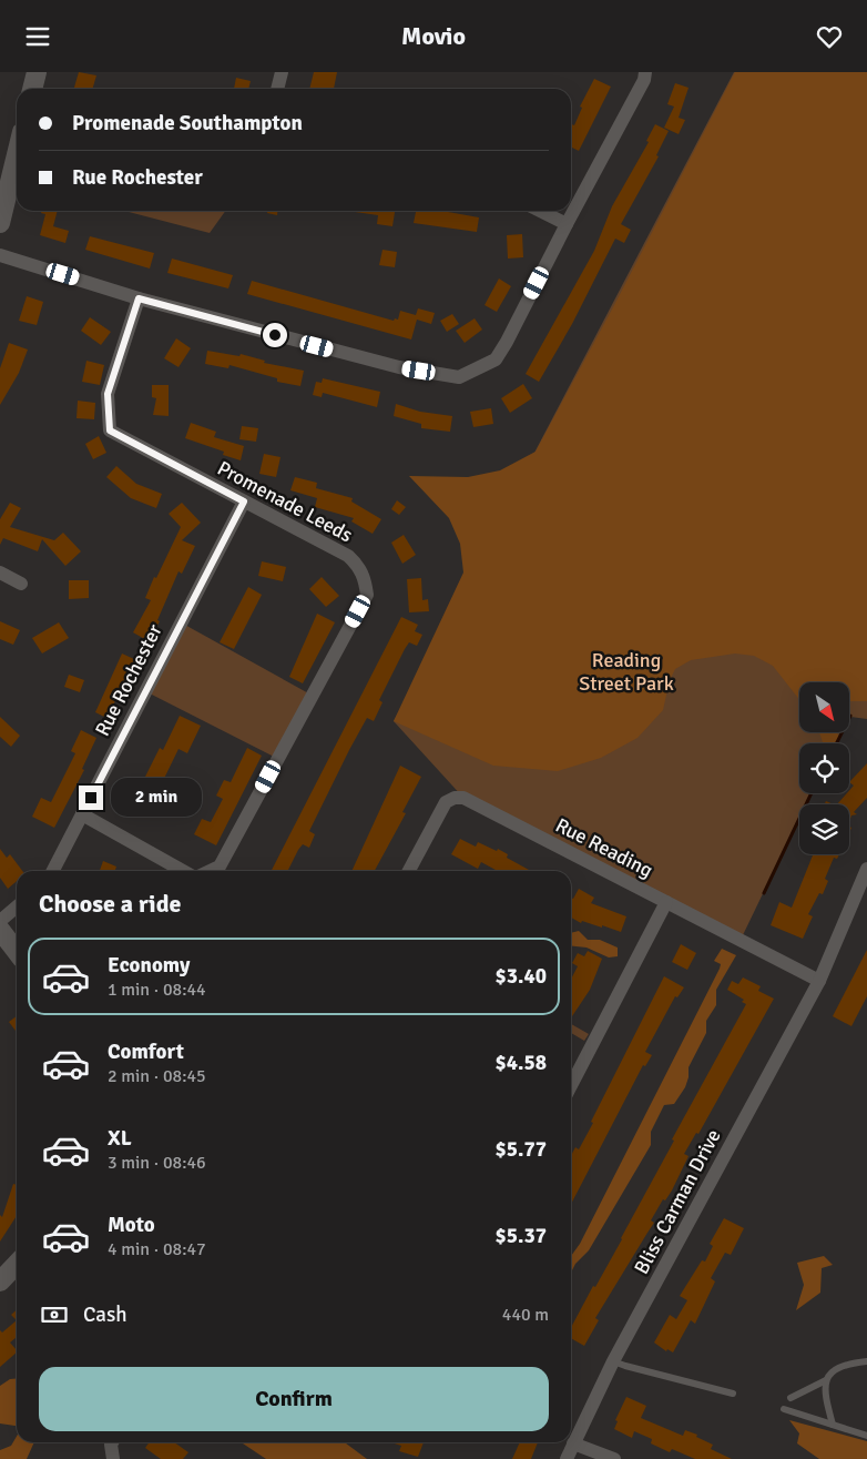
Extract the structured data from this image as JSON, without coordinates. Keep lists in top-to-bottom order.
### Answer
{
  "streets": {
    "street": [
      "Promenade Leeds",
      "Rue Rochester",
      "Rue Reading",
      "Bliss Carman Drive"
    ]
  },
  "crossings": [
    ["Promenade Leeds", "Rue Rochester"],
    ["Rue Reading", "Bliss Carman Drive"]
  ],
  "parks": ["Reading Street Park"],
  "north": "bottom right",
  "page": {
    "header": "Movio",
    "banner": ["Promenade Southampton", "Rue Rochester"],
    "bubble": "2 min",
    "heading": "Choose a ride",
    "list": [
      {
        "name": "Economy",
        "note": "1 min · 08:44",
        "value": "$3.40"
      },
      {
        "name": "Comfort",
        "note": "2 min · 08:45",
        "value": "$4.58"
      },
      {
        "name": "XL",
        "note": "3 min · 08:46",
        "value": "$5.77"
      },
      {
        "name": "Moto",
        "note": "4 min · 08:47",
        "value": "$5.37"
      }
    ],
    "pay": ["Cash", "440 m"],
    "buttons": "Confirm"
  }
}
